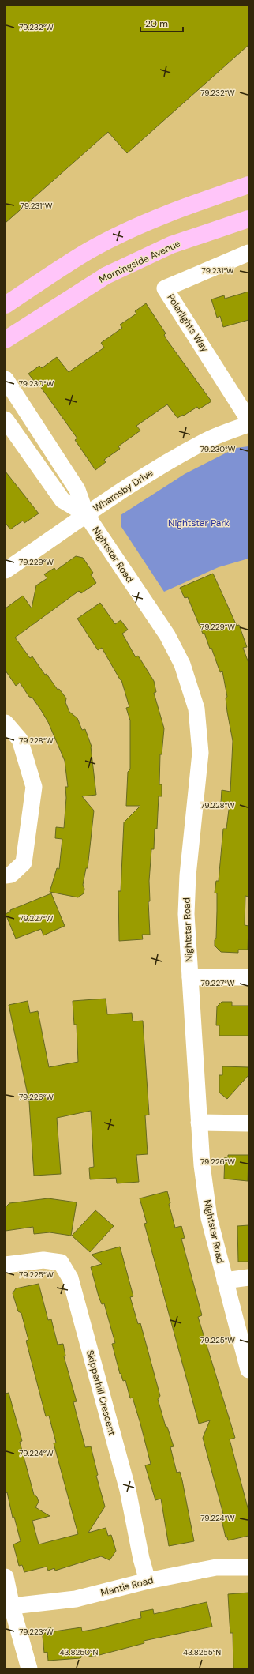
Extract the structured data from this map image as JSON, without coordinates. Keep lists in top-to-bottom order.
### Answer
{
  "streets": {
    "main road": ["Morningside Avenue"],
    "street": [
      "Polarlights Way",
      "Wharnsby Drive",
      "Nightstar Road",
      "Skipperhill Crescent",
      "Mantis Road"
    ]
  },
  "crossings": [
    ["Wharnsby Drive", "Nightstar Road"],
    ["Skipperhill Crescent", "Mantis Road"]
  ],
  "parks": ["Nightstar Park"],
  "scale_bar": "20 m",
  "coordinates": [
    "79.232°W",
    "79.231°W",
    "79.230°W",
    "79.229°W",
    "79.228°W",
    "79.227°W",
    "79.226°W",
    "79.225°W",
    "79.224°W",
    "79.223°W",
    "43.8250°N",
    "43.8255°N"
  ]
}
